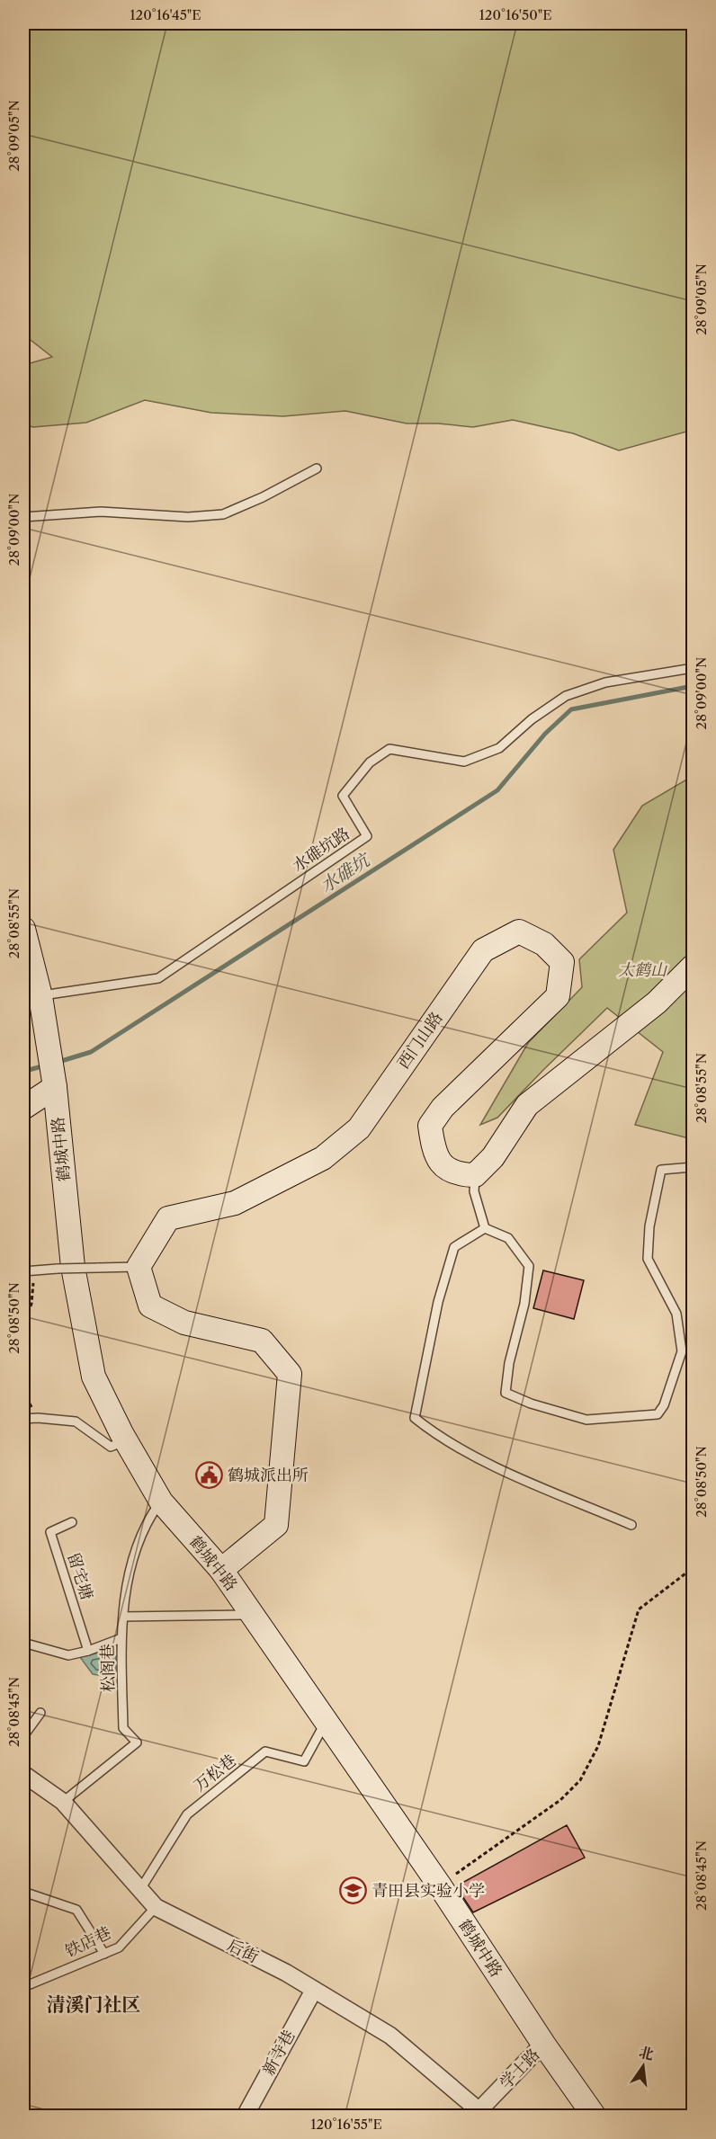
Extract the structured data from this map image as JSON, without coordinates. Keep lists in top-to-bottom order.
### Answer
{
  "streets": {
    "street": [
      "西门山路",
      "鹤城中路",
      "后街",
      "新寺巷",
      "学士路"
    ],
    "lane": [
      "水碓坑路",
      "留宅塘",
      "松阁巷",
      "万松巷",
      "铁店巷"
    ]
  },
  "crossings": [
    ["水碓坑路", "鹤城中路"],
    ["鹤城中路", "松阁巷"],
    ["鹤城中路", "万松巷"],
    ["鹤城中路", "学士路"],
    ["松阁巷", "后街"],
    ["万松巷", "后街"],
    ["铁店巷", "后街"],
    ["后街", "新寺巷"],
    ["后街", "学士路"]
  ],
  "districts": ["清溪门社区"],
  "water": ["水碓坑"],
  "parks": ["太鹤山"],
  "places": {
    "public building": ["鹤城派出所"],
    "school or university": ["青田县实验小学"]
  },
  "north": "top",
  "coordinates": [
    "120°16'45\"E",
    "120°16'50\"E",
    "28°09'05\"N",
    "28°09'00\"N",
    "28°08'55\"N",
    "28°08'50\"N",
    "28°08'45\"N",
    "120°16'55\"E"
  ]
}
